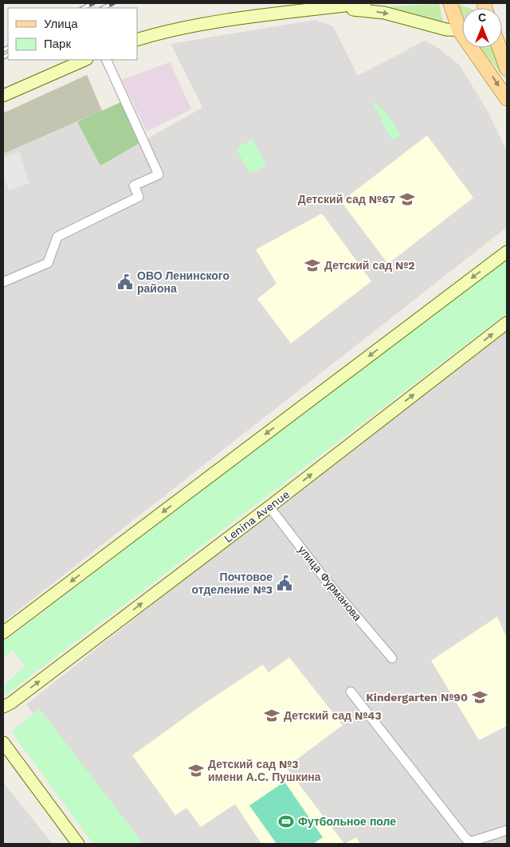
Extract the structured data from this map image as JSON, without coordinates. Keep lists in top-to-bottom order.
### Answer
{
  "streets": {
    "main road": ["Lenina Avenue"],
    "street": ["улица Фурманова"]
  },
  "crossings": [
    ["Lenina Avenue", "улица Фурманова"]
  ],
  "places": {
    "school or university": [
      "Детский сад №67",
      "Детский сад №2",
      "Kindergarten №90",
      "Детский сад №43",
      "Детский сад №3 имени А.С. Пушкина"
    ],
    "public building": ["ОВО Ленинского района", "Почтовое отделение №3"],
    "sports": ["Футбольное поле"]
  },
  "legend": ["Улица", "Парк"],
  "north": "top"
}
